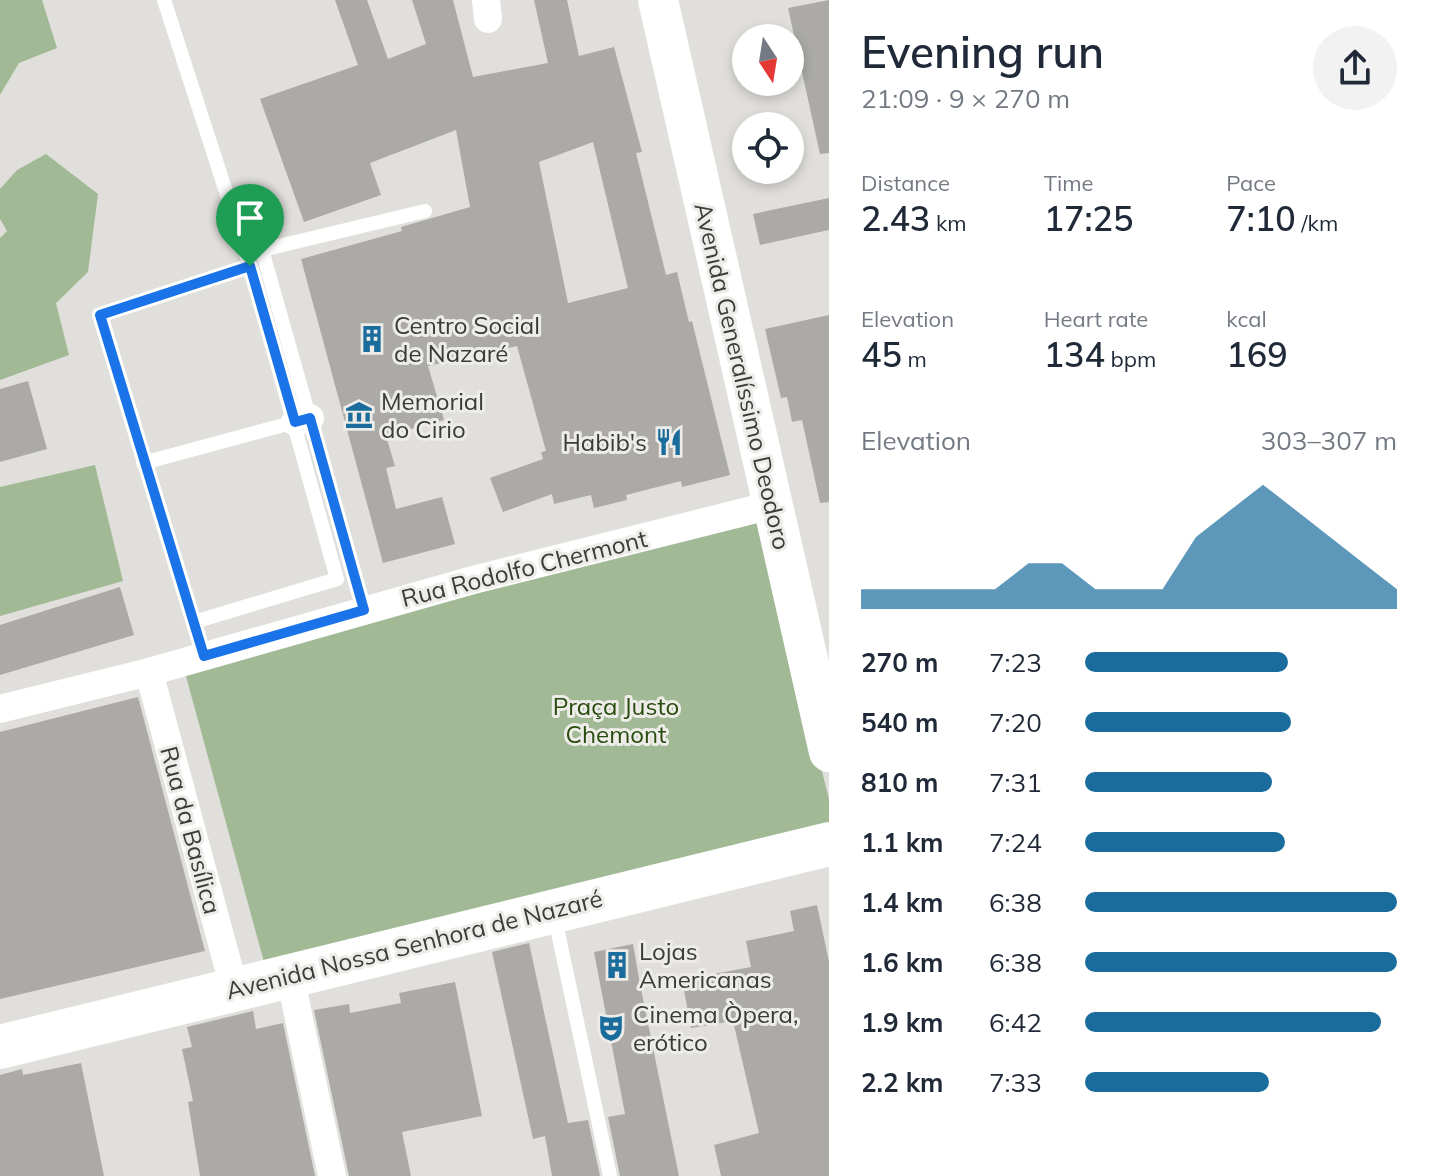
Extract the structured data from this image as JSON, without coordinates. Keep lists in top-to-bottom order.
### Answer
{
  "streets": {
    "main road": ["Avenida Nossa Senhora de Nazaré"],
    "street": ["Avenida Generalíssimo Deodoro", "Rua Rodolfo Chermont", "Rua da Basílica"]
  },
  "crossings": [
    ["Avenida Generalíssimo Deodoro", "Rua Rodolfo Chermont"],
    ["Rua Rodolfo Chermont", "Rua da Basílica"],
    ["Rua da Basílica", "Avenida Nossa Senhora de Nazaré"]
  ],
  "parks": ["Praça Justo Chemont"],
  "places": {
    "building": ["Centro Social de Nazaré", "Lojas Americanas"],
    "museum": ["Memorial do Cirio"],
    "restaurant": ["Habib's"],
    "theatre": ["Cinema Òpera, erótico"]
  },
  "north": "bottom",
  "page": {
    "heading": ["Evening run", "21:09 · 9 × 270 m"],
    "stats": [
      ["Distance", "2.43 km"],
      ["Time", "17:25"],
      ["Pace", "7:10 /km"],
      ["Elevation", "45 m"],
      ["Heart rate", "134 bpm"],
      ["kcal", "169"]
    ],
    "chart": ["Elevation", "303–307 m"],
    "list": [
      {
        "name": "270 m",
        "note": "7:23"
      },
      {
        "name": "540 m",
        "note": "7:20"
      },
      {
        "name": "810 m",
        "note": "7:31"
      },
      {
        "name": "1.1 km",
        "note": "7:24"
      },
      {
        "name": "1.4 km",
        "note": "6:38"
      },
      {
        "name": "1.6 km",
        "note": "6:38"
      },
      {
        "name": "1.9 km",
        "note": "6:42"
      },
      {
        "name": "2.2 km",
        "note": "7:33"
      }
    ]
  }
}
